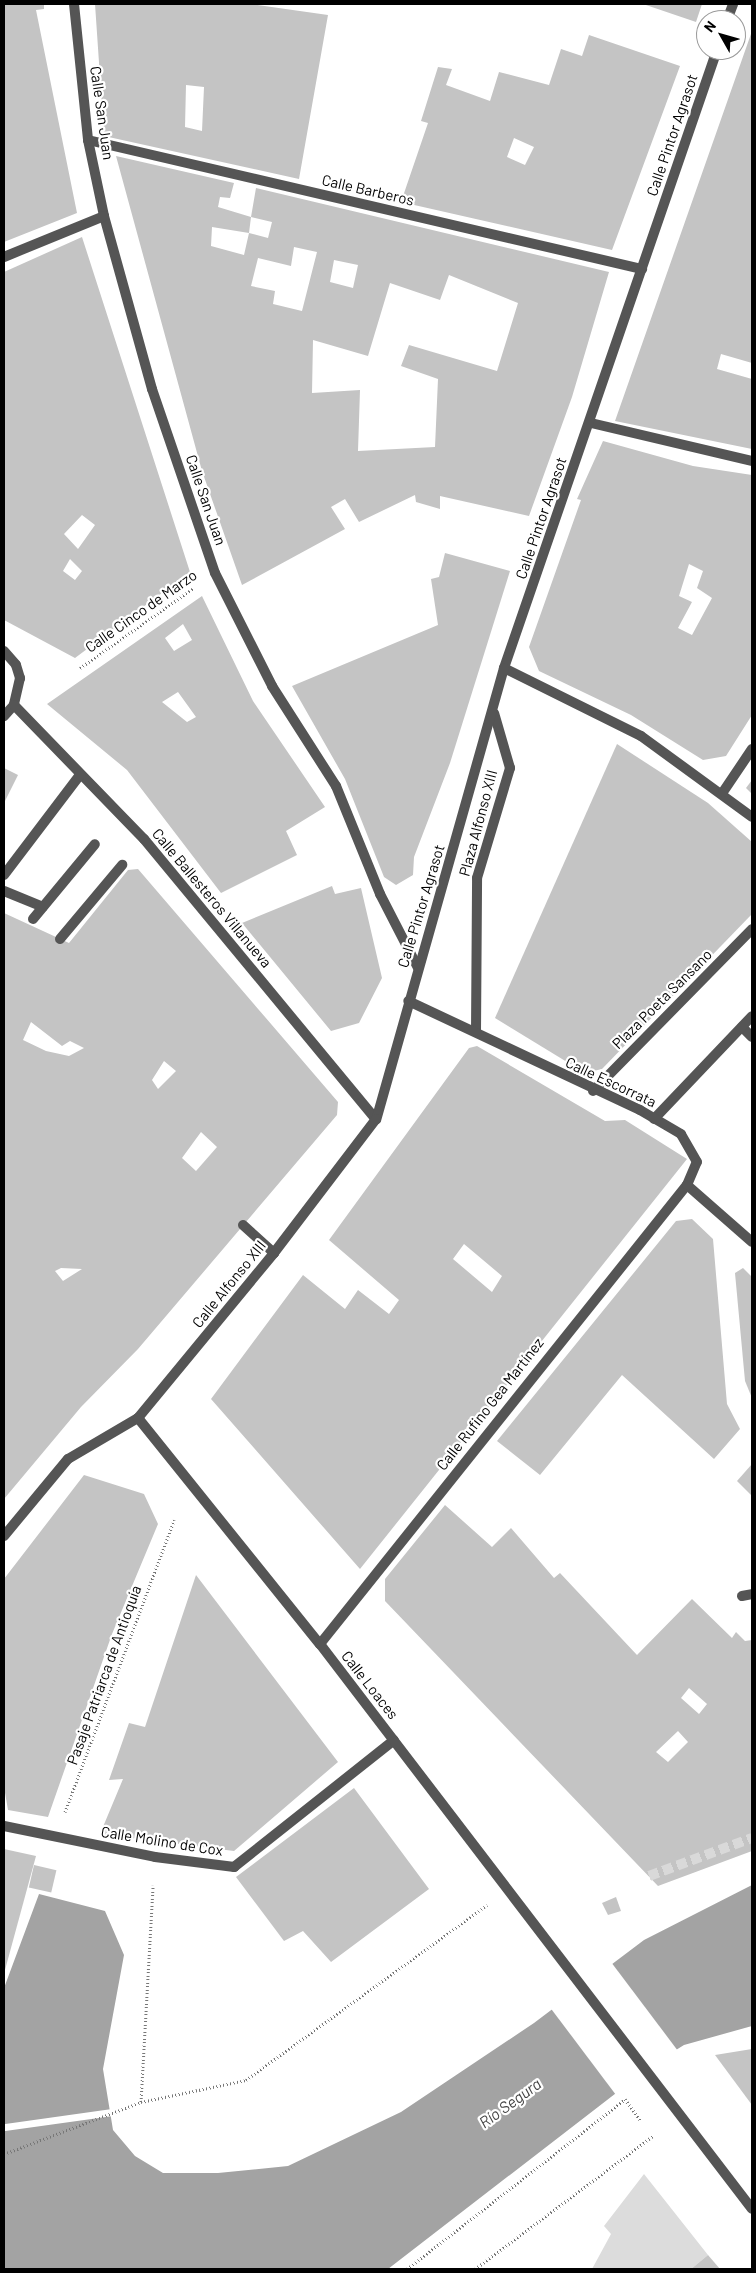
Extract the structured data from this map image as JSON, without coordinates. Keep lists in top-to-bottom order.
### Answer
{
  "streets": {
    "street": [
      "Calle San Juan",
      "Calle Pintor Agrasot",
      "Calle Barberos",
      "Plaza Alfonso XIII",
      "Calle Ballesteros Villanueva",
      "Plaza Poeta Sansano",
      "Calle Escorrata",
      "Calle Alfonso XIII",
      "Calle Rufino Gea Martínez",
      "Calle Loaces",
      "Calle Molino de Cox"
    ],
    "path": ["Calle Cinco de Marzo", "Pasaje Patriarca de Antioquía"]
  },
  "crossings": [
    ["Calle San Juan", "Calle Pintor Agrasot"],
    ["Calle San Juan", "Calle Barberos"],
    ["Calle San Juan", "Calle Cinco de Marzo"],
    ["Calle Pintor Agrasot", "Calle Barberos"],
    ["Calle Pintor Agrasot", "Plaza Alfonso XIII"],
    ["Calle Pintor Agrasot", "Calle Escorrata"],
    ["Calle Pintor Agrasot", "Calle Alfonso XIII"],
    ["Plaza Alfonso XIII", "Calle Escorrata"],
    ["Calle Ballesteros Villanueva", "Calle Alfonso XIII"],
    ["Plaza Poeta Sansano", "Calle Escorrata"],
    ["Calle Escorrata", "Calle Alfonso XIII"],
    ["Calle Escorrata", "Calle Rufino Gea Martínez"],
    ["Calle Alfonso XIII", "Calle Loaces"],
    ["Calle Rufino Gea Martínez", "Calle Loaces"],
    ["Pasaje Patriarca de Antioquía", "Calle Molino de Cox"],
    ["Calle Loaces", "Calle Molino de Cox"]
  ],
  "water": ["Río Segura"],
  "north": "top left"
}
